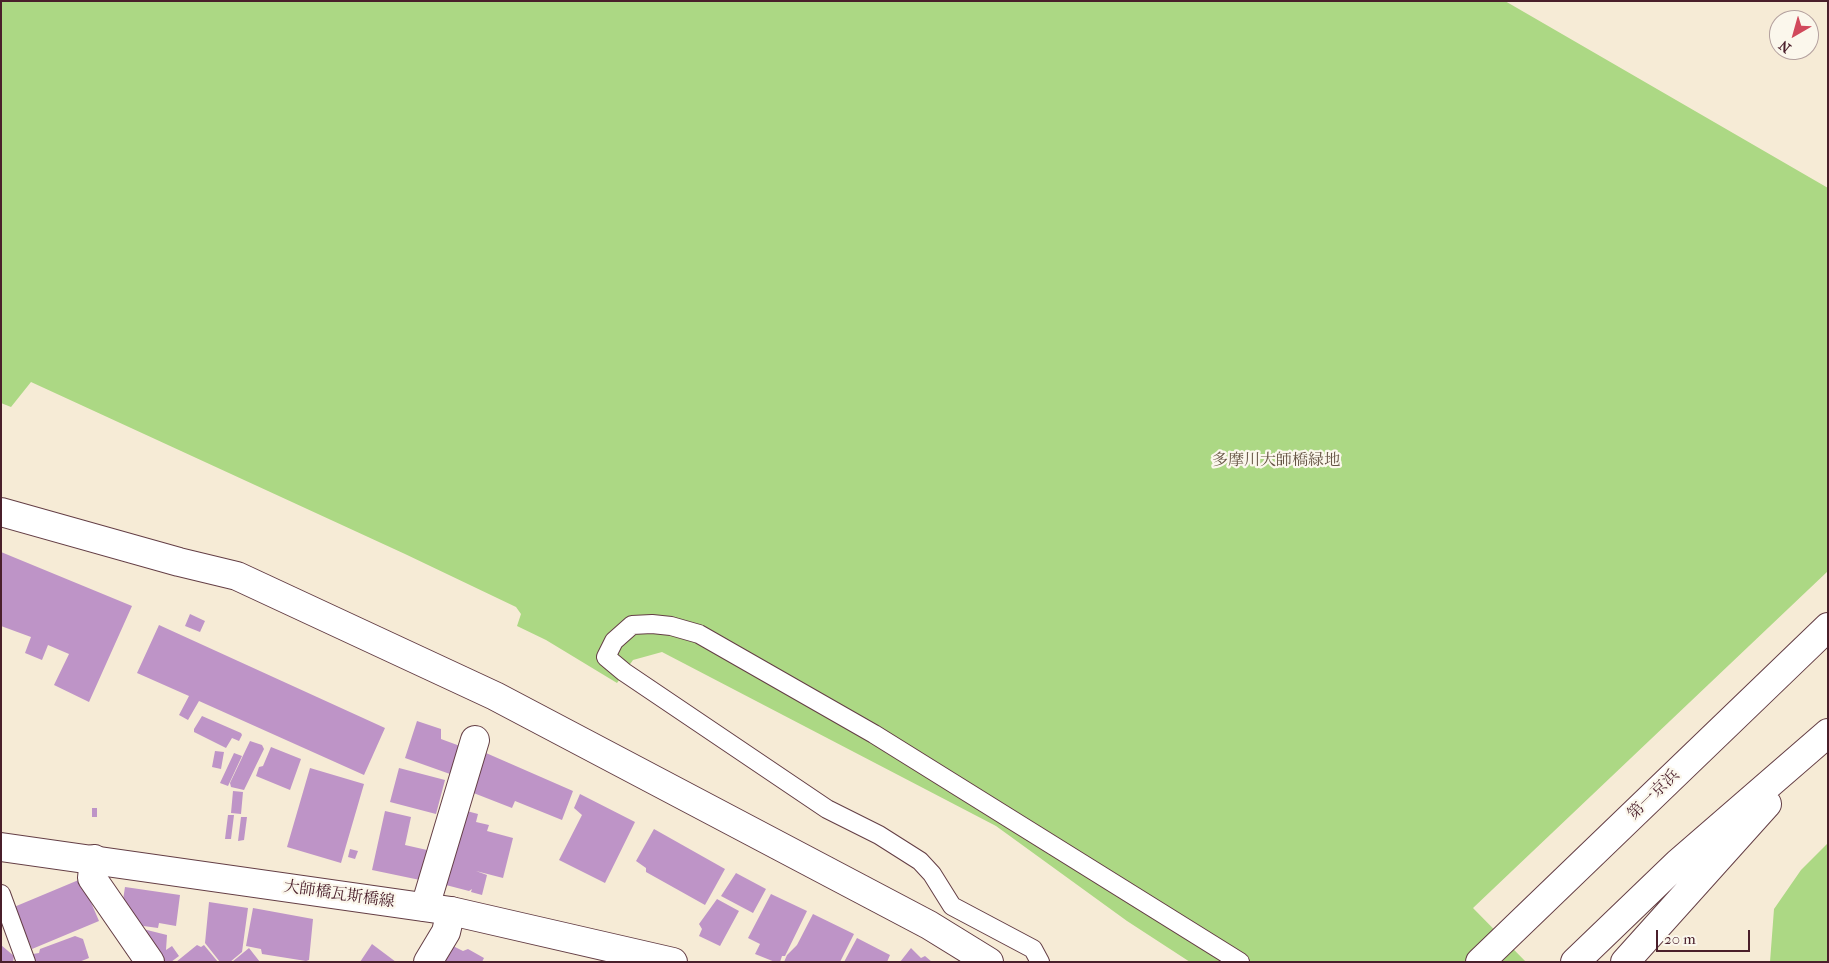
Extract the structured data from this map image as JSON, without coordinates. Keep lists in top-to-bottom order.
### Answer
{
  "streets": {
    "main road": ["第一京浜", "大師橋瓦斯橋線"]
  },
  "parks": ["多摩川大師橋緑地"],
  "scale_bar": "20 m",
  "north": "bottom left"
}
